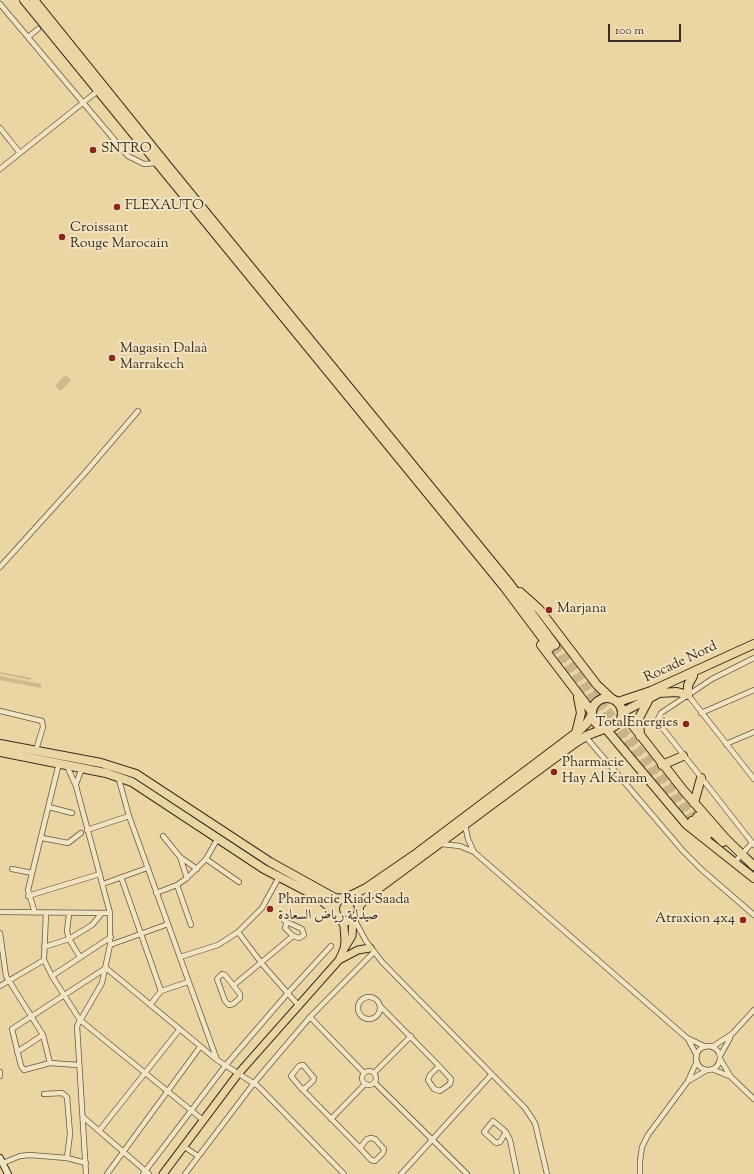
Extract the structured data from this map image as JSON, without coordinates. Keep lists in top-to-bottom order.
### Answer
{
  "streets": {
    "highway": ["Rocade Nord"]
  },
  "places": [
    "SNTRO",
    "FLEXAUTO",
    "Croissant Rouge Marocain",
    "Magasin Dalaà Marrakech",
    "Marjana",
    "TotalEnergies",
    "Pharmacie Hay Al Karam",
    "Pharmacie Riad Saada صيدلية رياض السعادة",
    "Atraxion 4x4"
  ],
  "scale_bar": "100 m"
}
